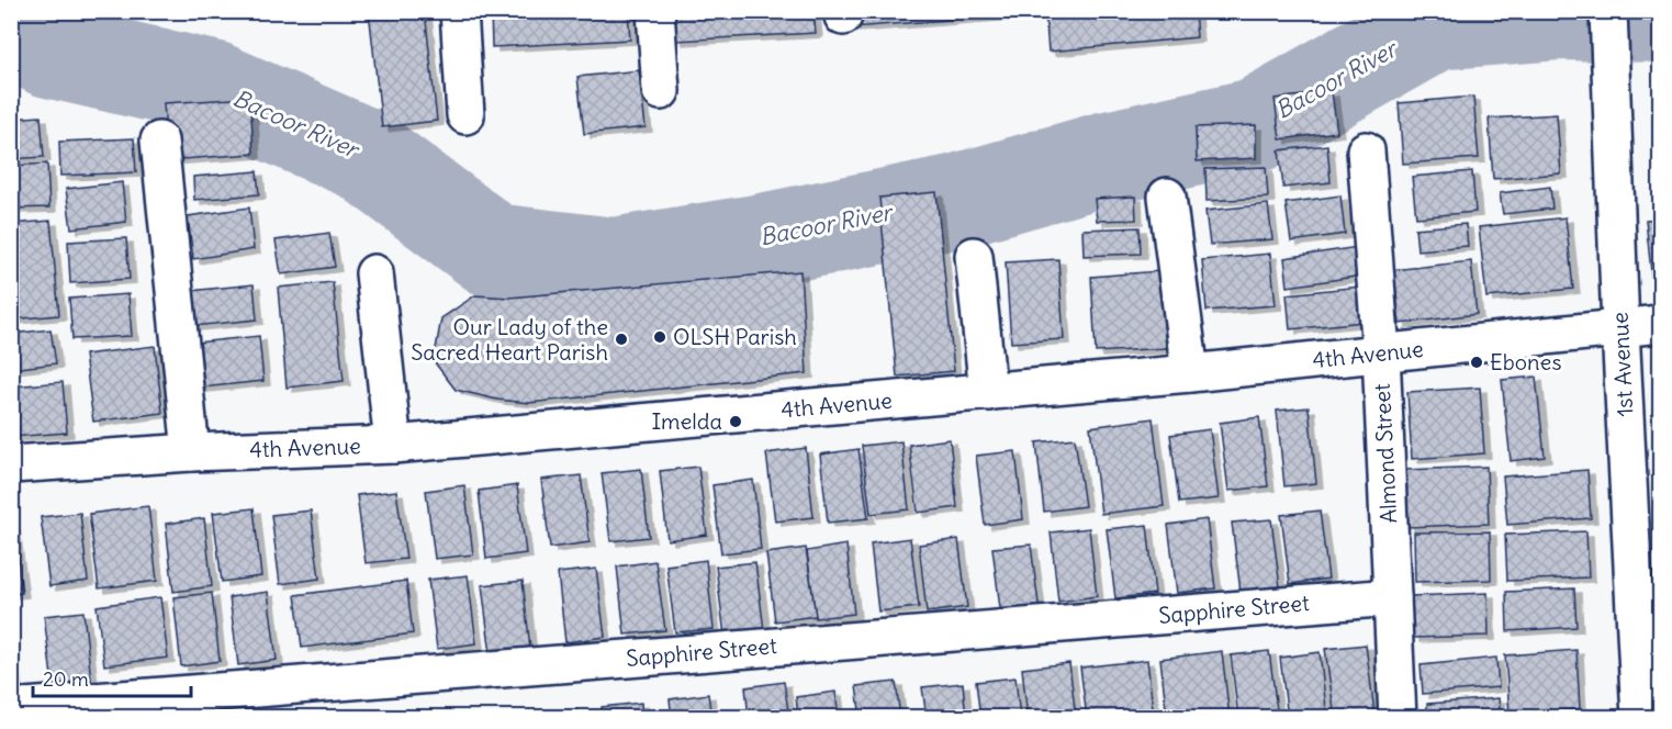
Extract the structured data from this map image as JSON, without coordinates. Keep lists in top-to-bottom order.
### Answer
{
  "streets": {
    "street": [
      "4th Avenue",
      "1st Avenue",
      "Almond Street",
      "Sapphire Street"
    ]
  },
  "crossings": [
    ["4th Avenue", "1st Avenue"],
    ["4th Avenue", "Almond Street"],
    ["Almond Street", "Sapphire Street"]
  ],
  "water": ["Bacoor River"],
  "places": [
    "OLSH Parish",
    "Our Lady of the Sacred Heart Parish",
    "Ebones",
    "Imelda"
  ],
  "scale_bar": "20 m"
}
